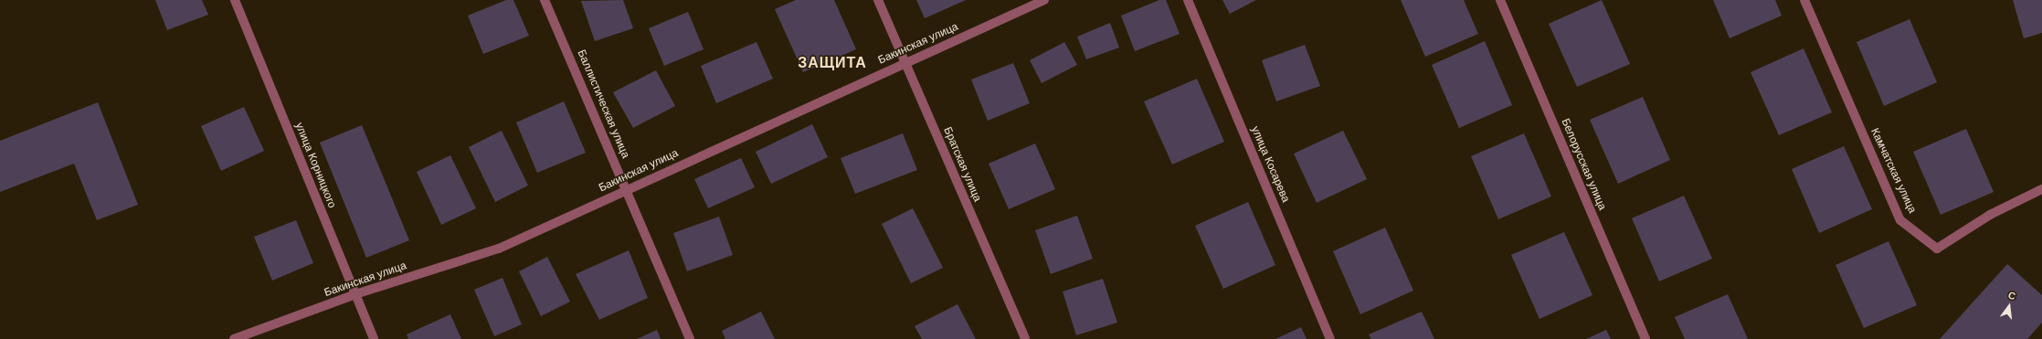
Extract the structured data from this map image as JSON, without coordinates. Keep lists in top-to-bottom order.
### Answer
{
  "streets": {
    "street": [
      "Бакинская улица",
      "Баллистическая улица",
      "Братская улица",
      "улица Косарева",
      "Белорусская улица",
      "улица Корницкого",
      "Камчатская улица"
    ]
  },
  "crossings": [
    ["Бакинская улица", "Баллистическая улица"],
    ["Бакинская улица", "Братская улица"],
    ["Бакинская улица", "улица Корницкого"]
  ],
  "districts": ["ЗАЩИТА"],
  "north": "top"
}
